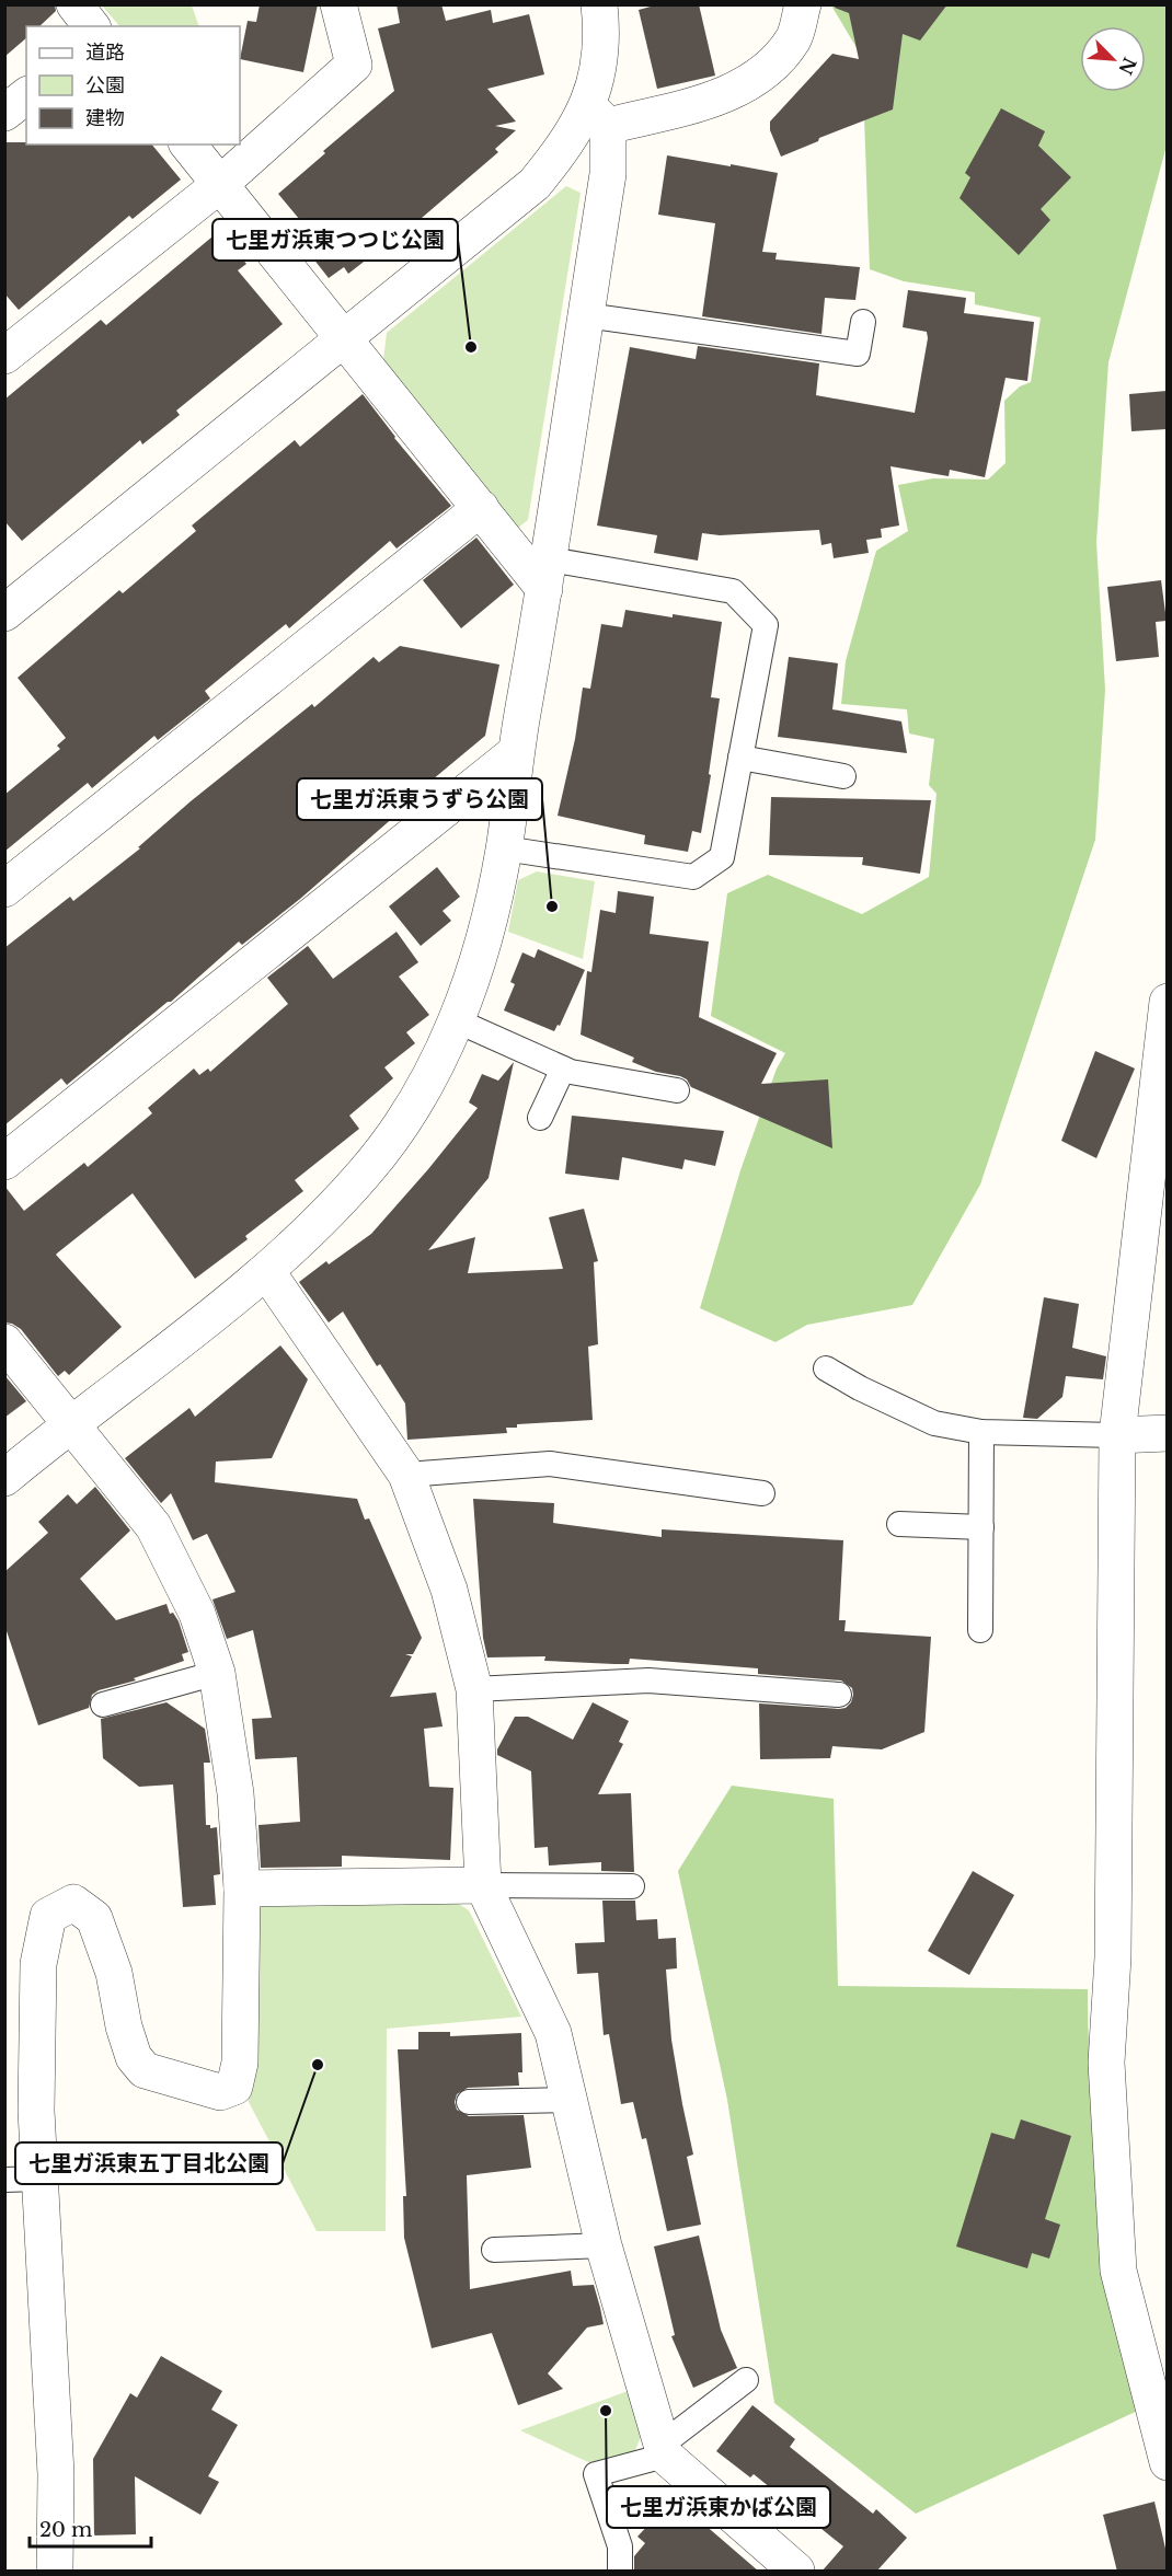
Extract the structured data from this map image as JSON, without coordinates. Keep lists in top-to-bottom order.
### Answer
{
  "places": [
    "七里ガ浜東つつじ公園",
    "七里ガ浜東うずら公園",
    "七里ガ浜東五丁目北公園",
    "七里ガ浜東かば公園"
  ],
  "legend": ["道路", "公園", "建物"],
  "scale_bar": "20 m",
  "north": "bottom right"
}
